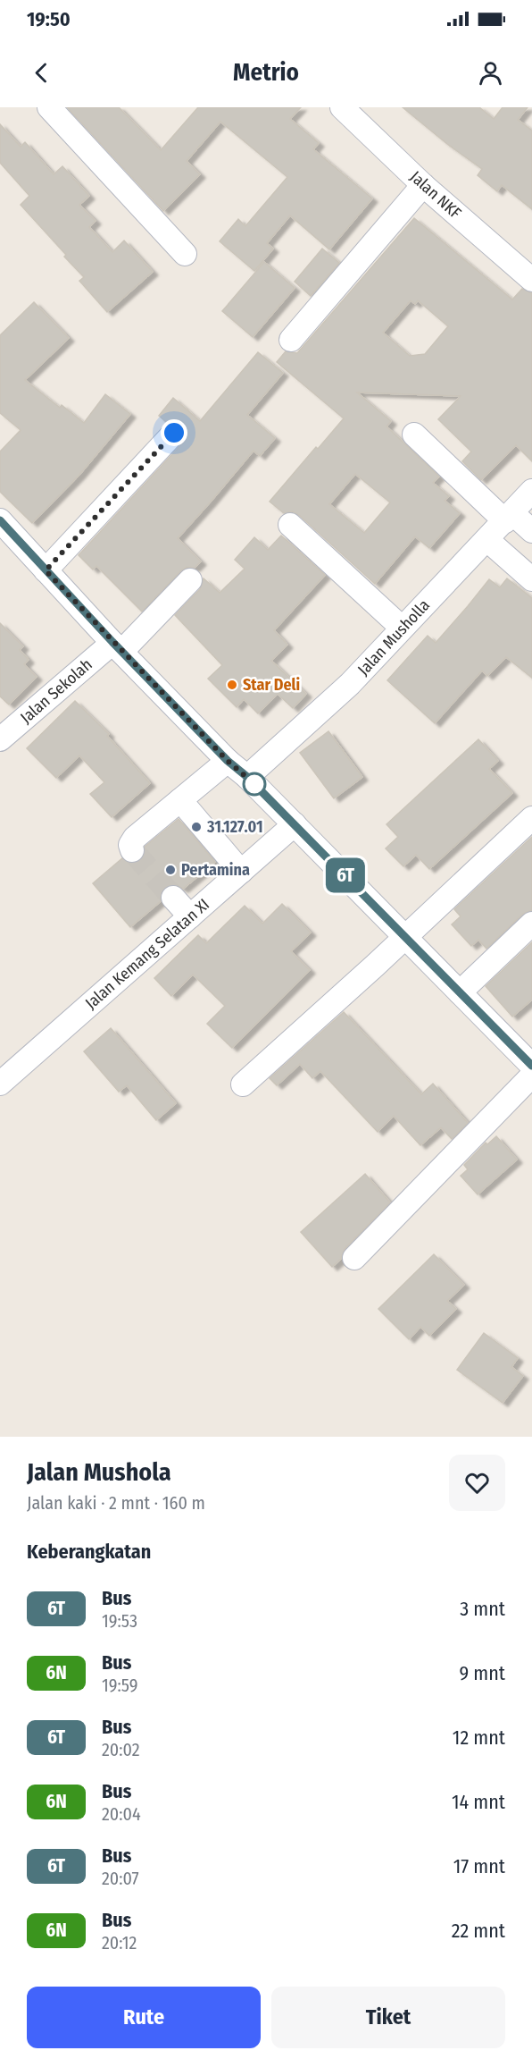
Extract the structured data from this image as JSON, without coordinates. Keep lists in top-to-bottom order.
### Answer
{
  "streets": {
    "street": [
      "Jalan NKF",
      "Jalan Musholla",
      "Jalan Sekolah",
      "Jalan Kemang Selatan XI"
    ]
  },
  "places": ["Star Deli", "31.127.01", "Pertamina"],
  "lines": ["bus line 6T"],
  "page": {
    "status": "19:50",
    "header": "Metrio",
    "on_map": "6T",
    "heading": [
      ["Jalan Mushola", "Jalan kaki · 2 mnt · 160 m"],
      "Keberangkatan"
    ],
    "list": [
      {
        "mark": "6T",
        "name": "Bus",
        "note": "19:53",
        "value": "3 mnt"
      },
      {
        "mark": "6N",
        "name": "Bus",
        "note": "19:59",
        "value": "9 mnt"
      },
      {
        "mark": "6T",
        "name": "Bus",
        "note": "20:02",
        "value": "12 mnt"
      },
      {
        "mark": "6N",
        "name": "Bus",
        "note": "20:04",
        "value": "14 mnt"
      },
      {
        "mark": "6T",
        "name": "Bus",
        "note": "20:07",
        "value": "17 mnt"
      },
      {
        "mark": "6N",
        "name": "Bus",
        "note": "20:12",
        "value": "22 mnt"
      }
    ],
    "buttons": ["Rute", "Tiket"]
  }
}
